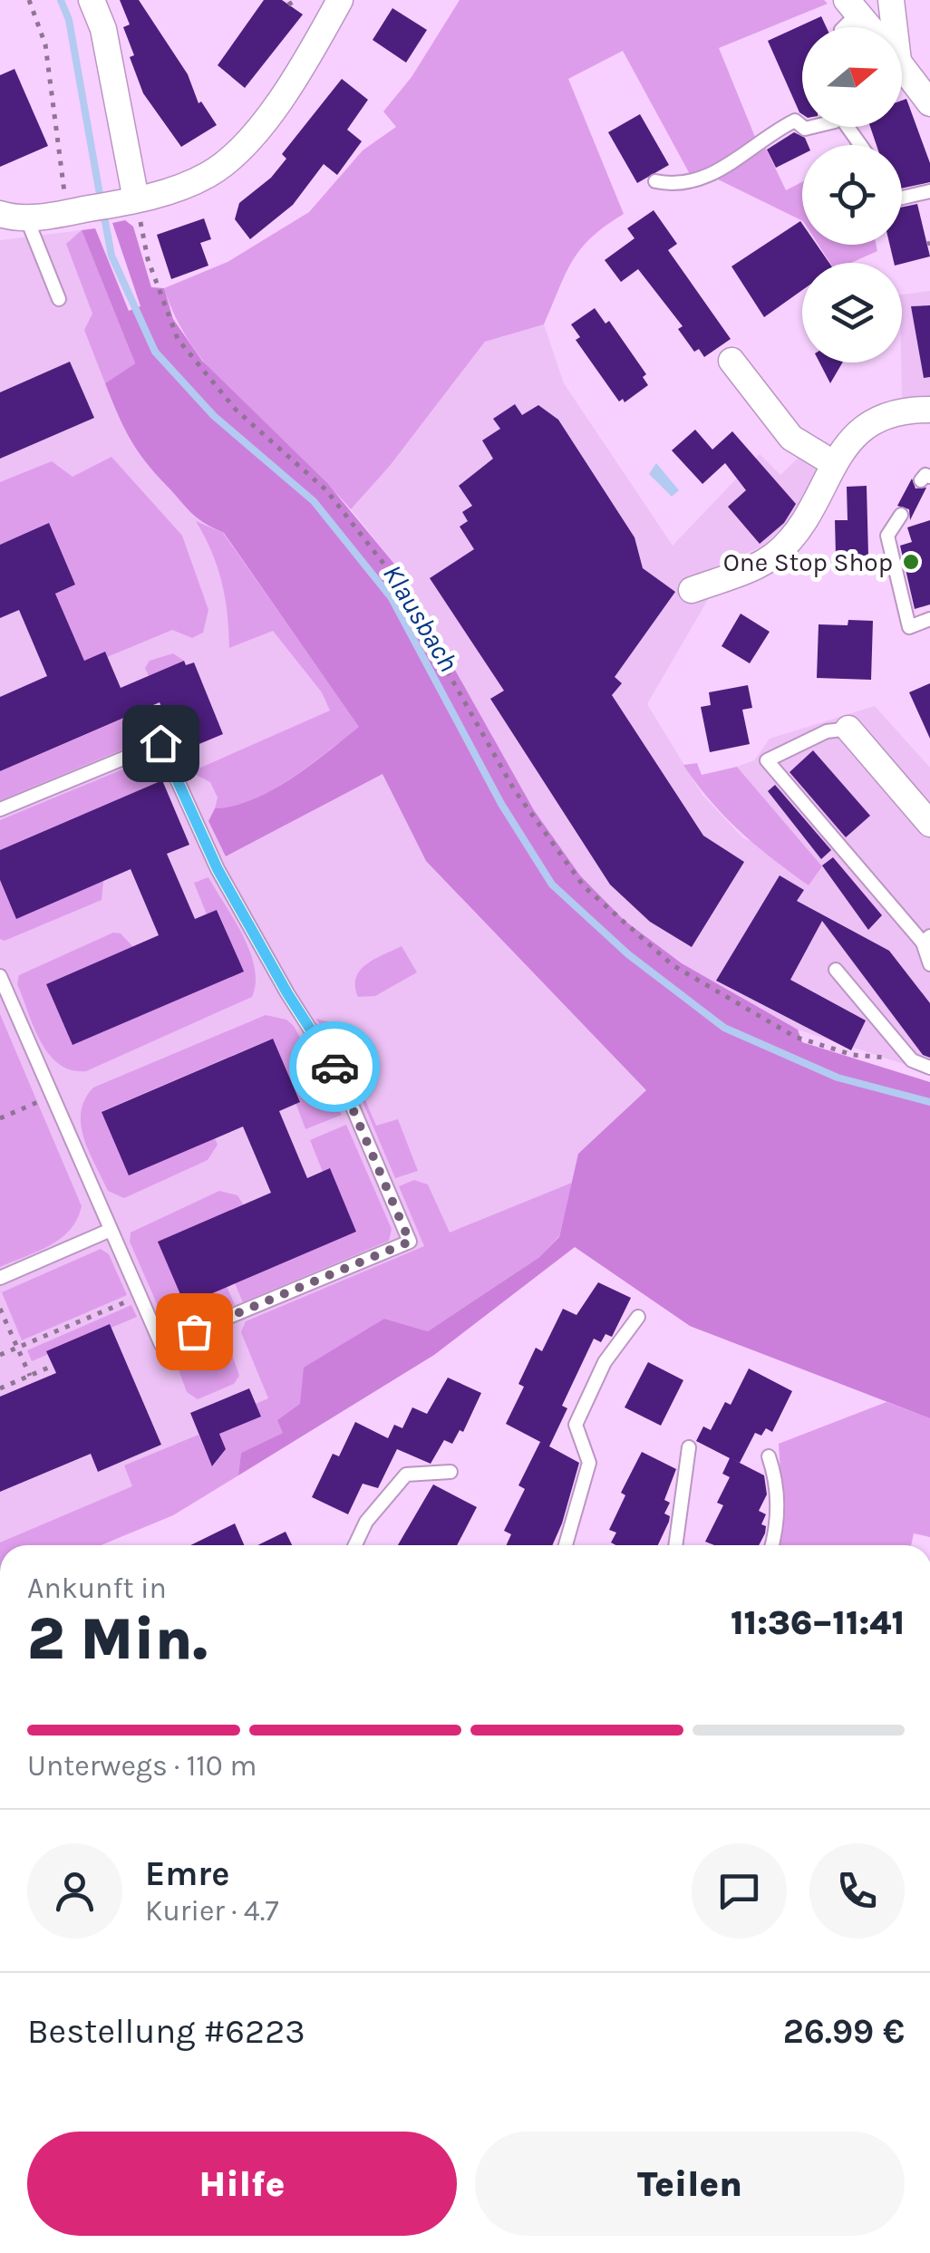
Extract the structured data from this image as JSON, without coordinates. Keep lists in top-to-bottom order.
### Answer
{
  "water": ["Klausbach"],
  "places": ["One Stop Shop"],
  "north": "right",
  "page": {
    "heading": ["2 Min.", "Ankunft in", "11:36–11:41"],
    "panel": [
      "Emre",
      "Kurier · 4.7",
      "Bestellung #6223",
      "26.99 €"
    ],
    "bar": "Unterwegs · 110 m",
    "buttons": ["Hilfe", "Teilen"]
  }
}
